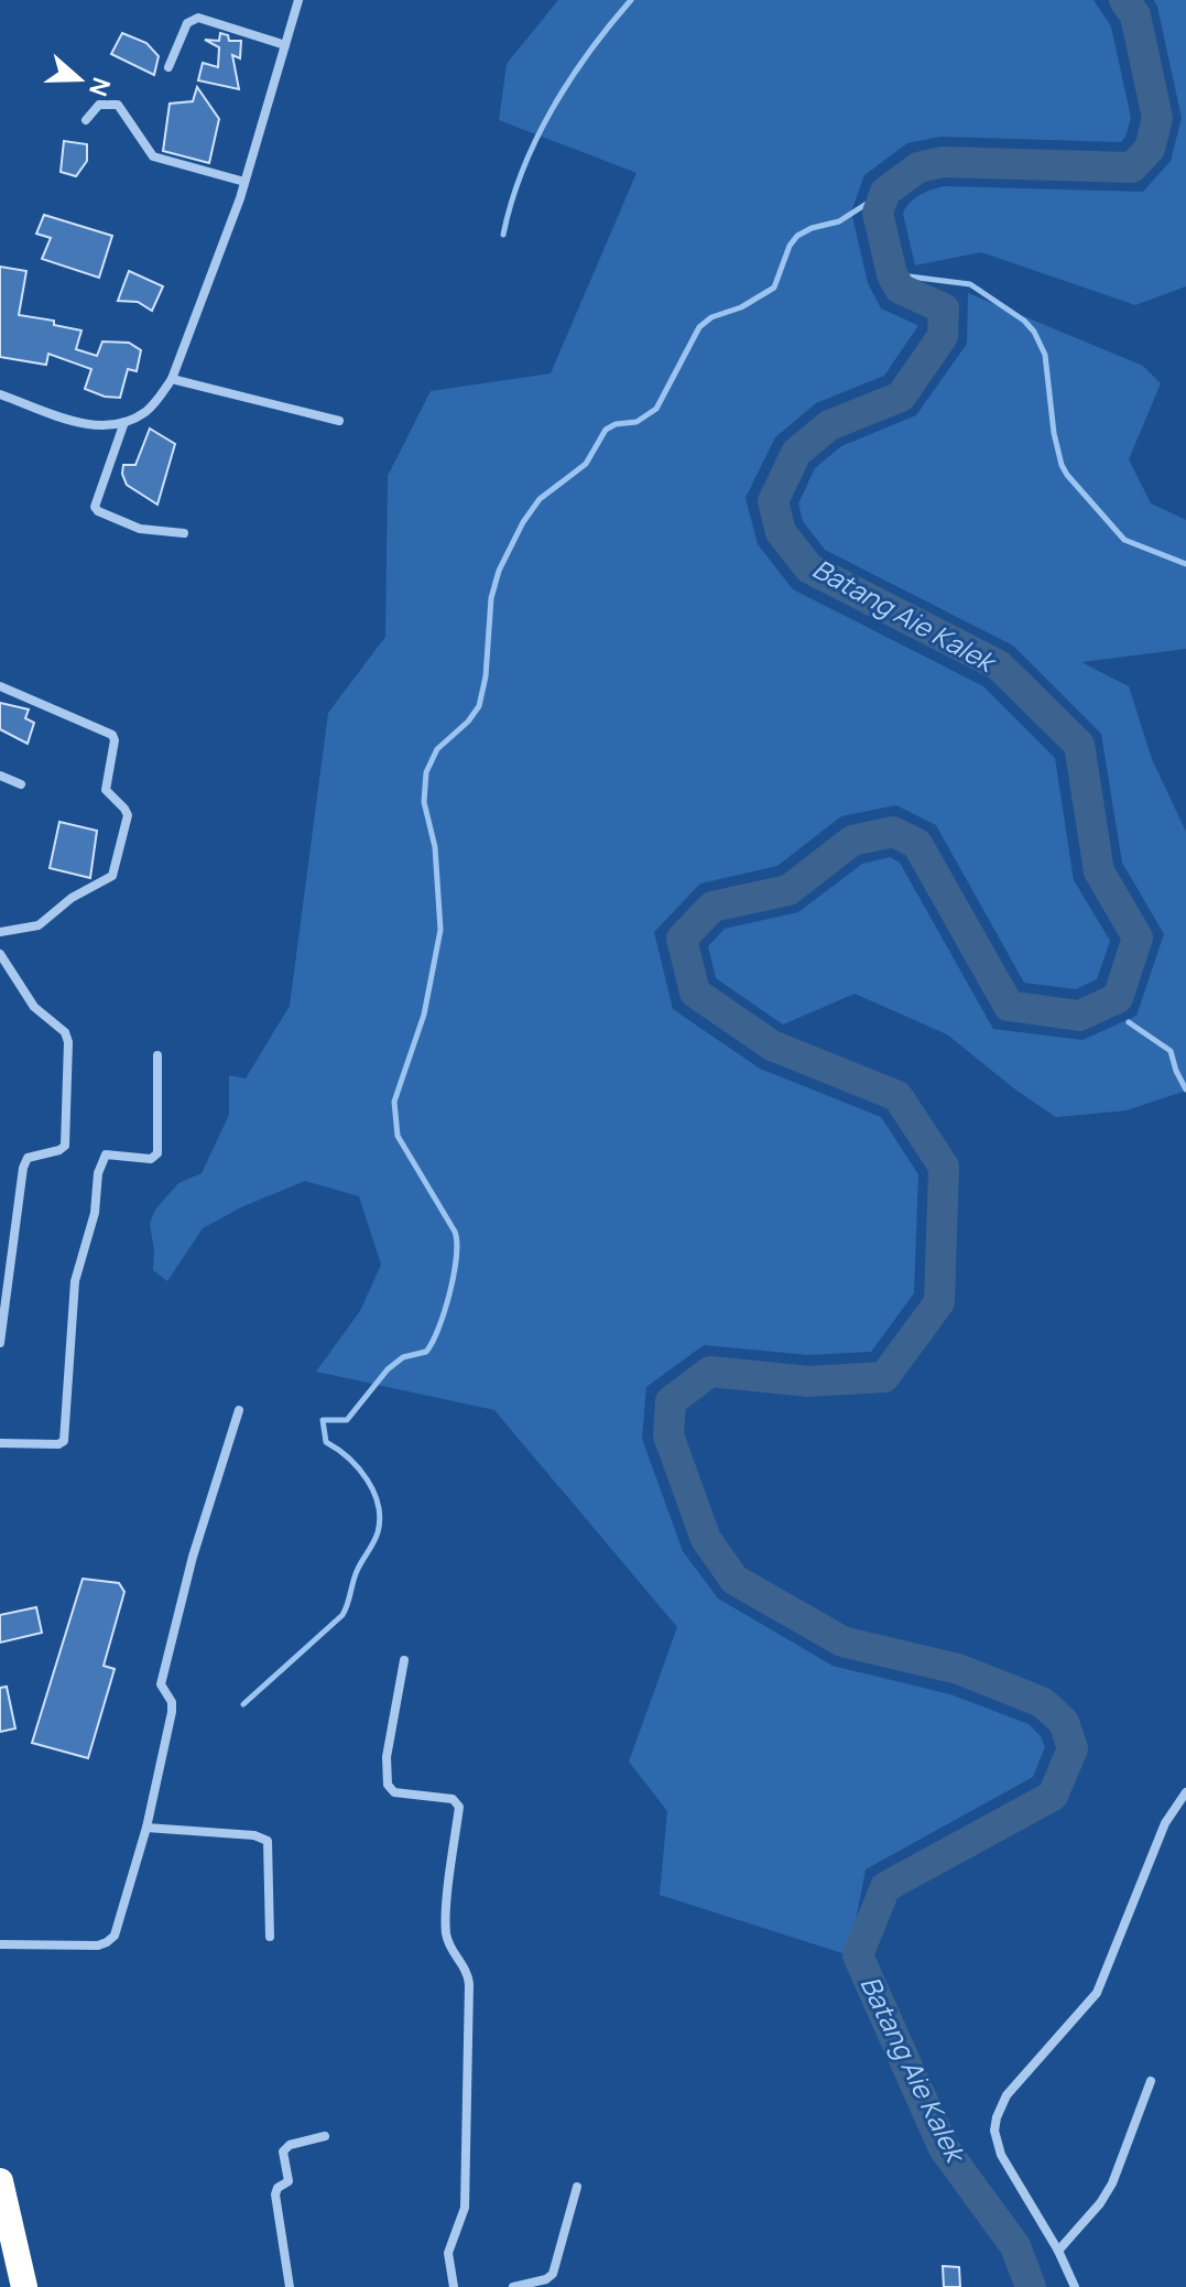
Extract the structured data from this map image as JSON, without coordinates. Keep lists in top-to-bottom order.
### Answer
{
  "water": ["Batang Aie Kalek"],
  "north": "right"
}
